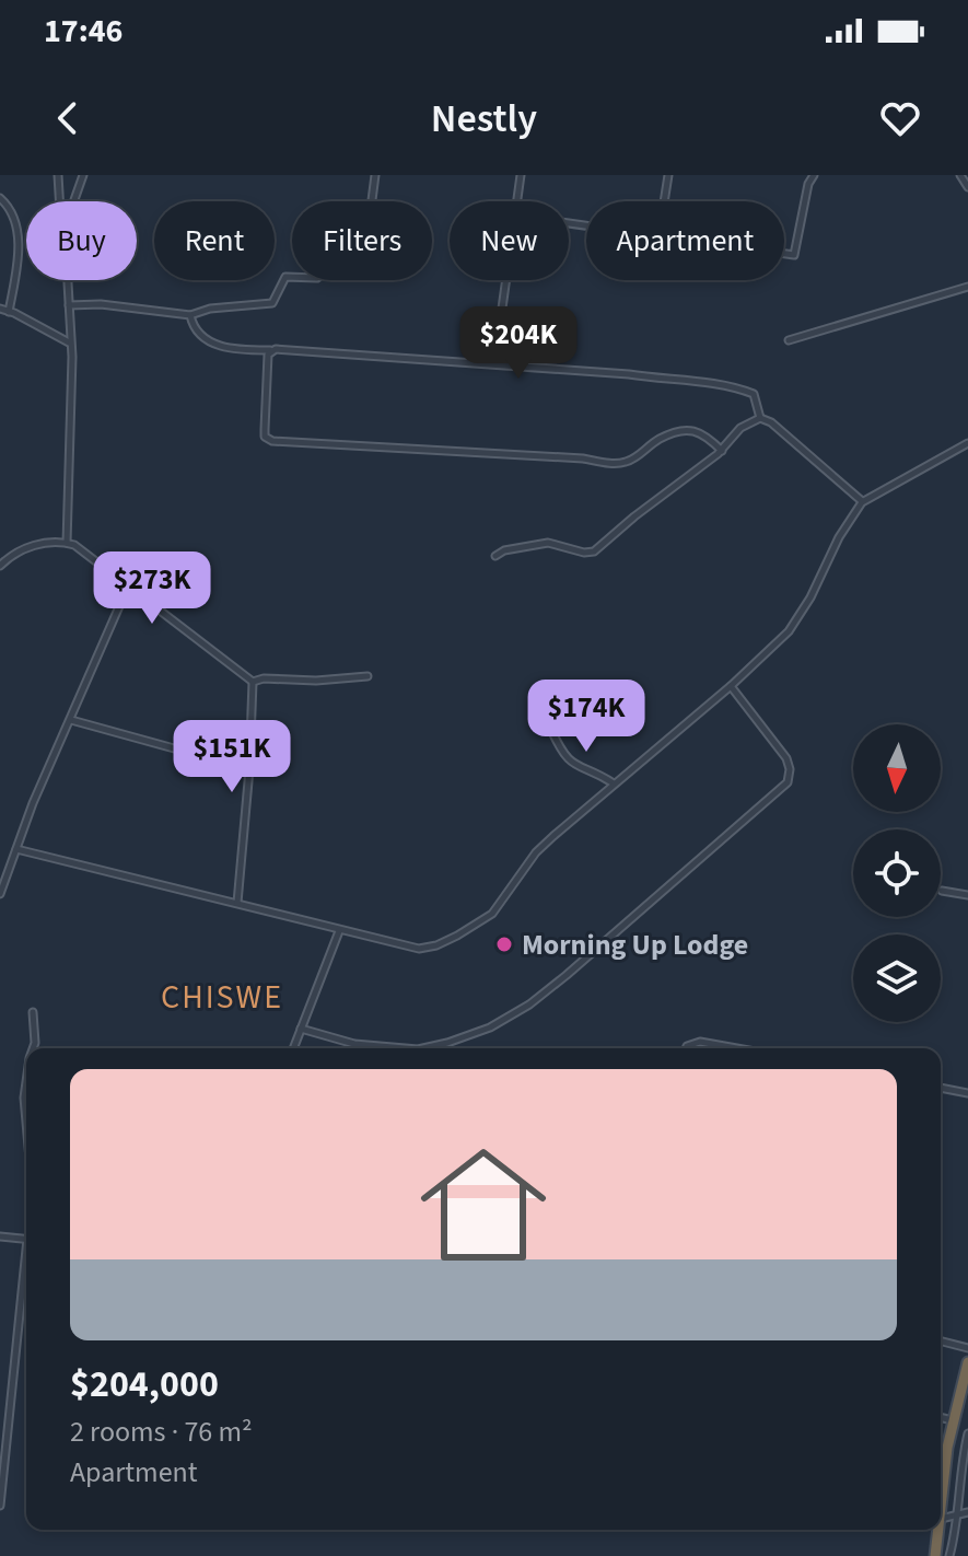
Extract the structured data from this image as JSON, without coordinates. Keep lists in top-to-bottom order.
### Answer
{
  "districts": ["CHISWE"],
  "places": ["Morning Up Lodge"],
  "north": "bottom",
  "page": {
    "status": "17:46",
    "header": "Nestly",
    "chip": [
      "Buy",
      "Rent",
      "Filters",
      "New",
      "Apartment"
    ],
    "price": [
      "$204K",
      "$273K",
      "$174K",
      "$151K"
    ],
    "list": [
      {
        "name": "$204,000",
        "note": "2 rooms · 76 m² · Apartment"
      }
    ]
  }
}
